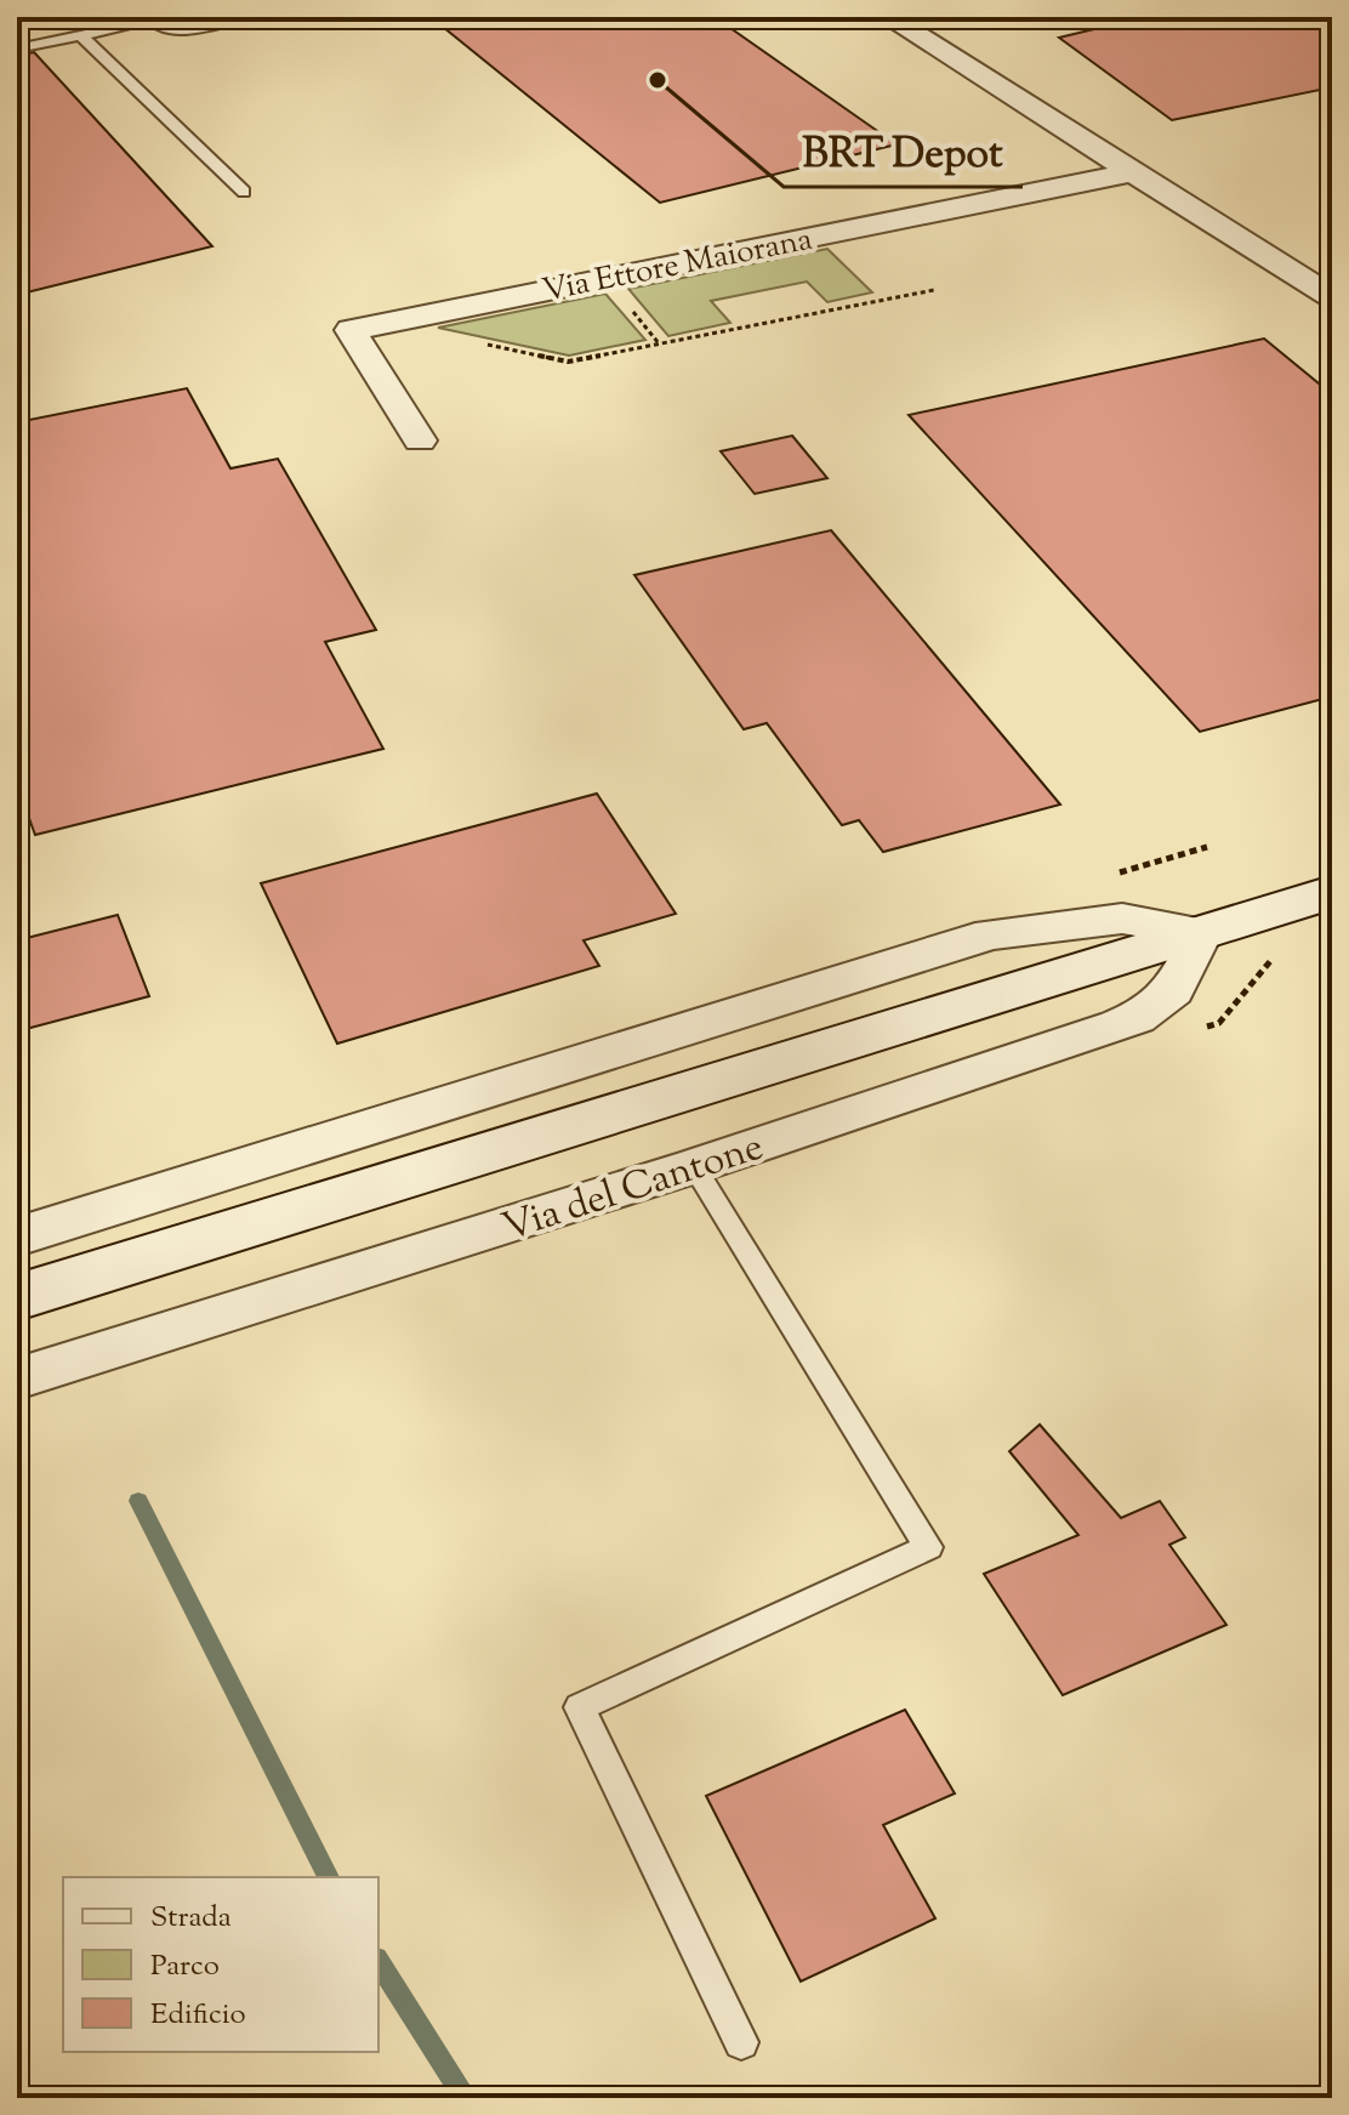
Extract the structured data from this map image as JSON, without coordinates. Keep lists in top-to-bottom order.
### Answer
{
  "streets": {
    "street": ["Via Ettore Maiorana", "Via del Cantone"]
  },
  "places": ["BRT Depot"],
  "legend": ["Strada", "Parco", "Edificio"]
}
